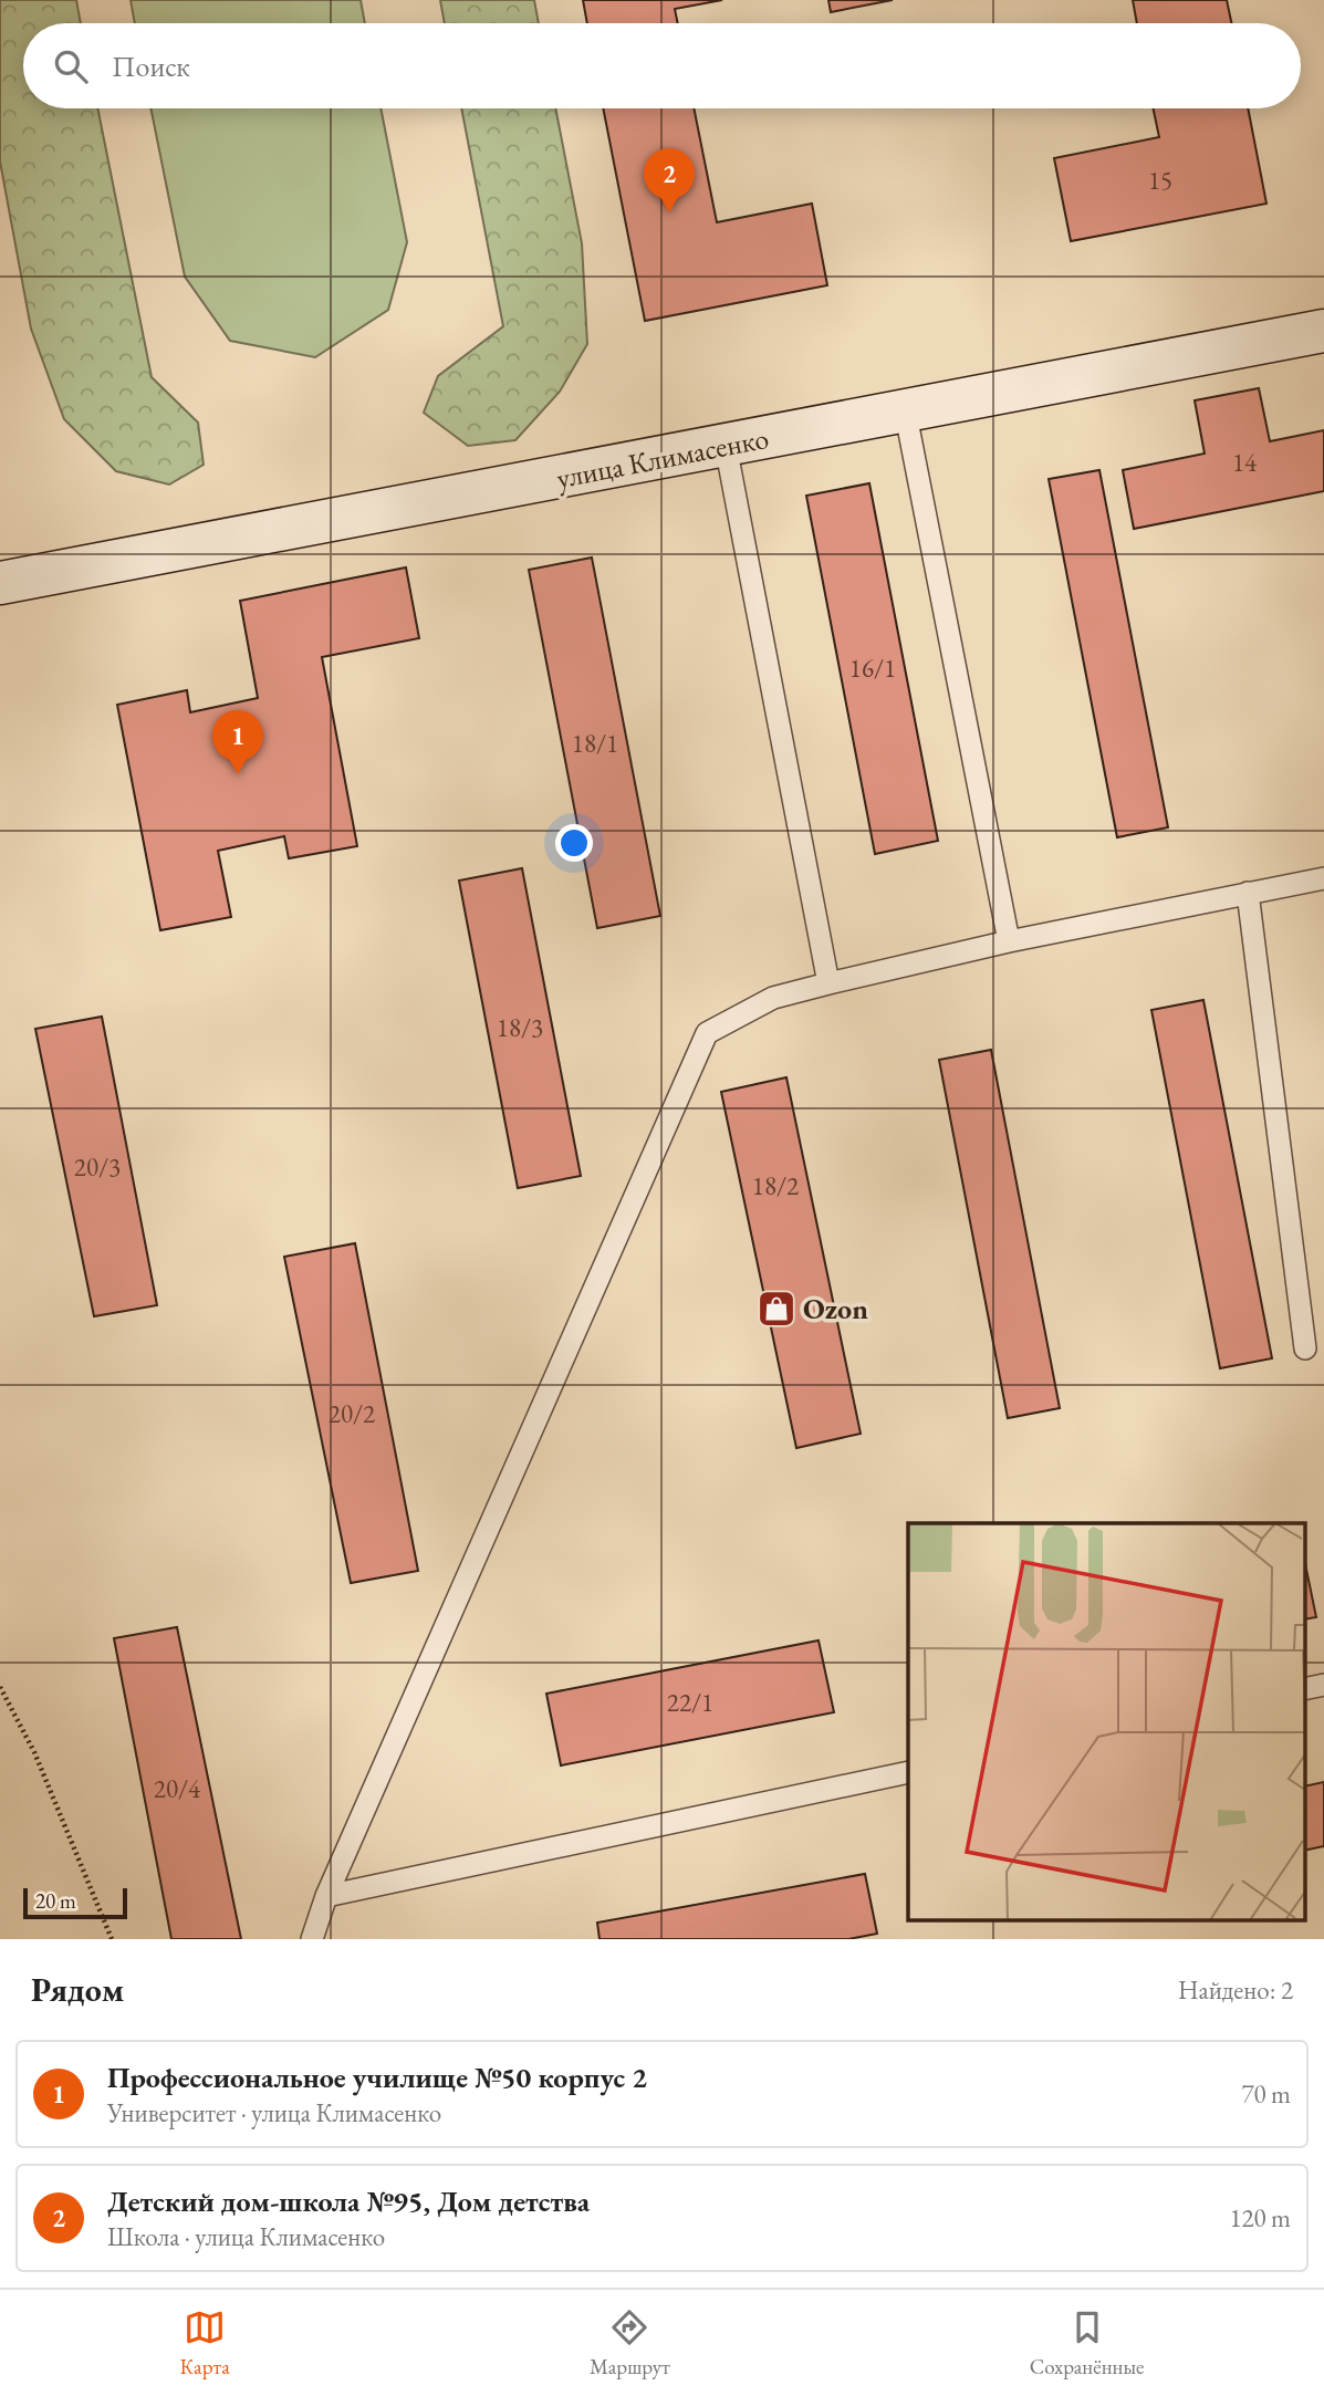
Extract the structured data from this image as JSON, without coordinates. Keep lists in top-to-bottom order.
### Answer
{
  "streets": {
    "street": ["улица Климасенко"]
  },
  "places": {
    "shop": ["Ozon"]
  },
  "house_numbers": [
    "15",
    "14",
    "16/1",
    "18/1",
    "18/3",
    "20/3",
    "18/2",
    "20/2",
    "22/1",
    "20/4"
  ],
  "scale_bar": "20 m",
  "page": {
    "search": "Поиск",
    "pins": ["2", "1"],
    "scale": "20 m",
    "heading": ["Рядом", "Найдено: 2"],
    "list": [
      {
        "mark": "1",
        "name": "Профессиональное училище №50 корпус 2",
        "note": "Университет · улица Климасенко",
        "value": "70 m"
      },
      {
        "mark": "2",
        "name": "Детский дом-школа №95, Дом детства",
        "note": "Школа · улица Климасенко",
        "value": "120 m"
      }
    ],
    "nav": ["Карта", "Маршрут", "Сохранённые"]
  }
}
